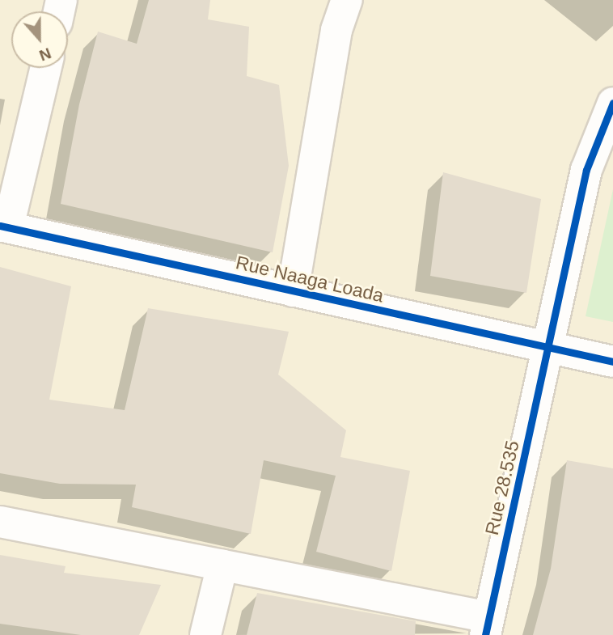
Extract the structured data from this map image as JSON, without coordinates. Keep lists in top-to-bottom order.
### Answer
{
  "streets": {
    "street": ["Rue Naaga Loada", "Rue 28.535"]
  },
  "crossings": [
    ["Rue Naaga Loada", "Rue 28.535"]
  ],
  "north": "bottom"
}
